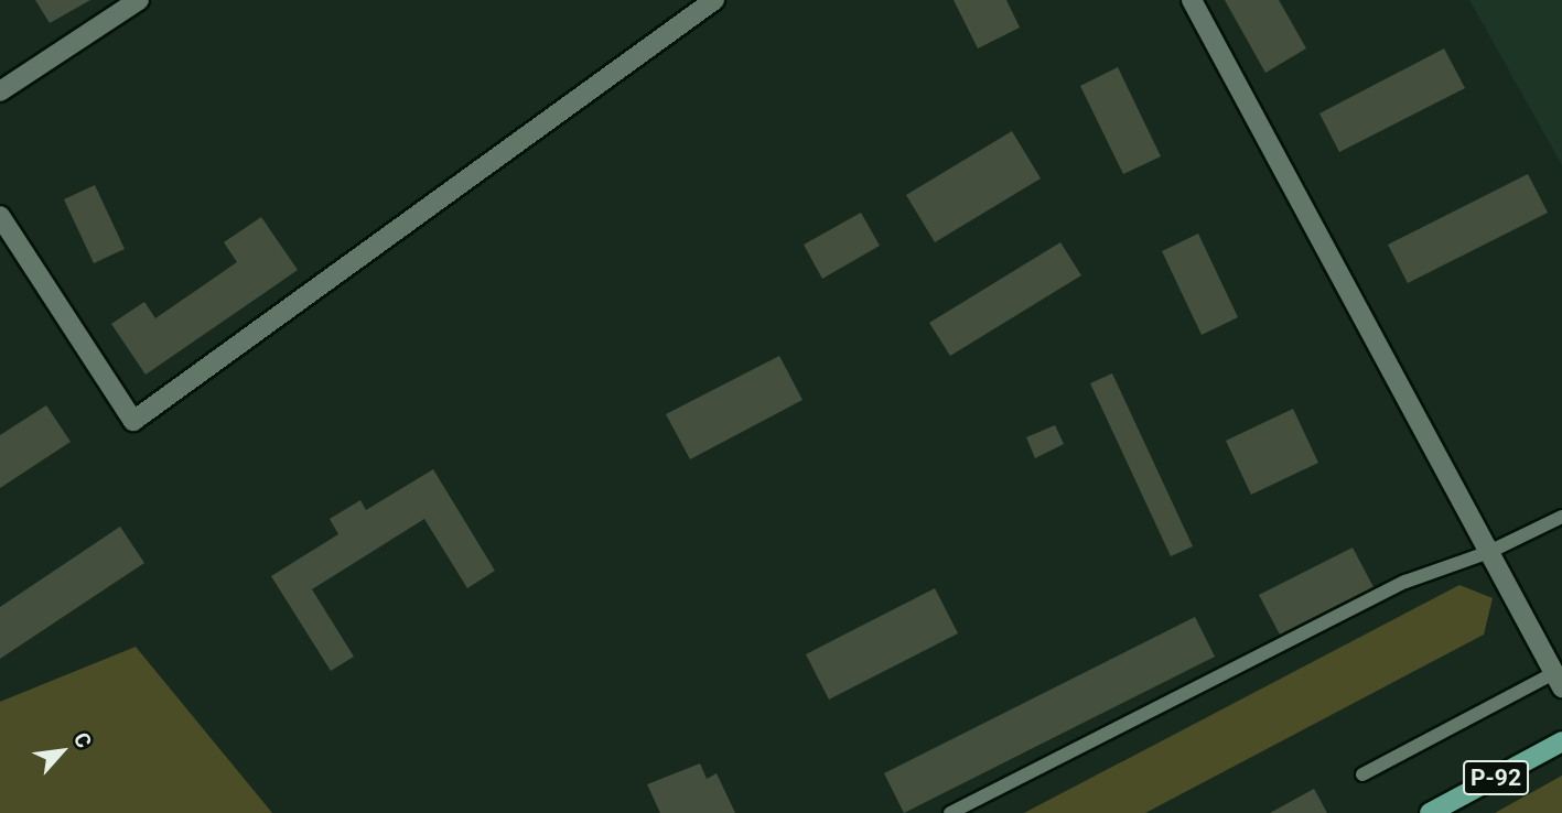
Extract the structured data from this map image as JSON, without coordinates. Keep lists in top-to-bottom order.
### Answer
{
  "streets": {
    "main road": ["Р-92"]
  },
  "north": "top right"
}
